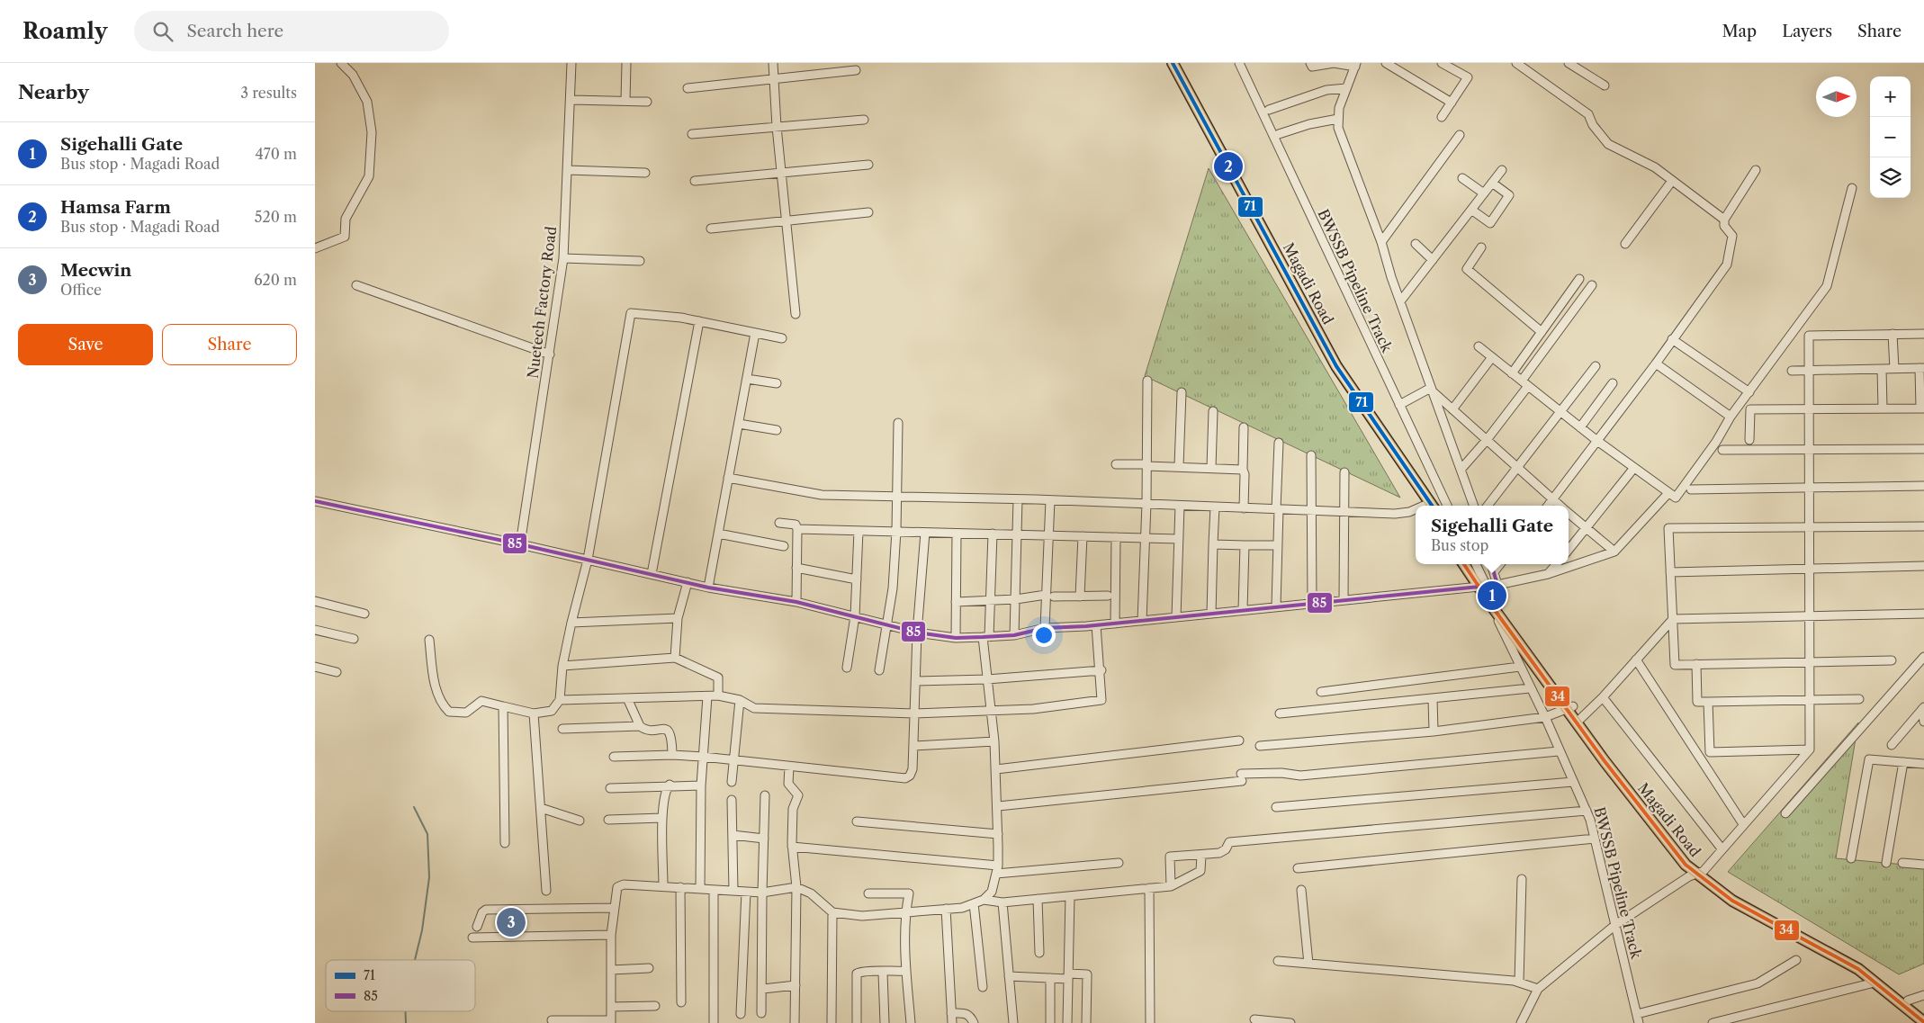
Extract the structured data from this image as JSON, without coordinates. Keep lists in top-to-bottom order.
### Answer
{
  "streets": {
    "main road": ["Magadi Road"],
    "street": ["BWSSB Pipeline Track", "Nuetech Factory Road"]
  },
  "crossings": [
    ["BWSSB Pipeline Track", "Magadi Road"]
  ],
  "lines": ["transit line 71", "transit line 85", "transit line 34"],
  "legend": ["71", "85"],
  "north": "right",
  "page": {
    "header": "Roamly",
    "search": "Search here",
    "nav": ["Map", "Layers", "Share"],
    "heading": ["Nearby", "3 results"],
    "map_buttons": ["+", "−"],
    "list": [
      {
        "mark": "1",
        "name": "Sigehalli Gate",
        "note": "Bus stop · Magadi Road",
        "value": "470 m"
      },
      {
        "mark": "2",
        "name": "Hamsa Farm",
        "note": "Bus stop · Magadi Road",
        "value": "520 m"
      },
      {
        "mark": "3",
        "name": "Mecwin",
        "note": "Office",
        "value": "620 m"
      }
    ],
    "pins": ["2", "1", "3"],
    "buttons": ["Save", "Share"],
    "popup": ["Sigehalli Gate", "Bus stop"]
  }
}
